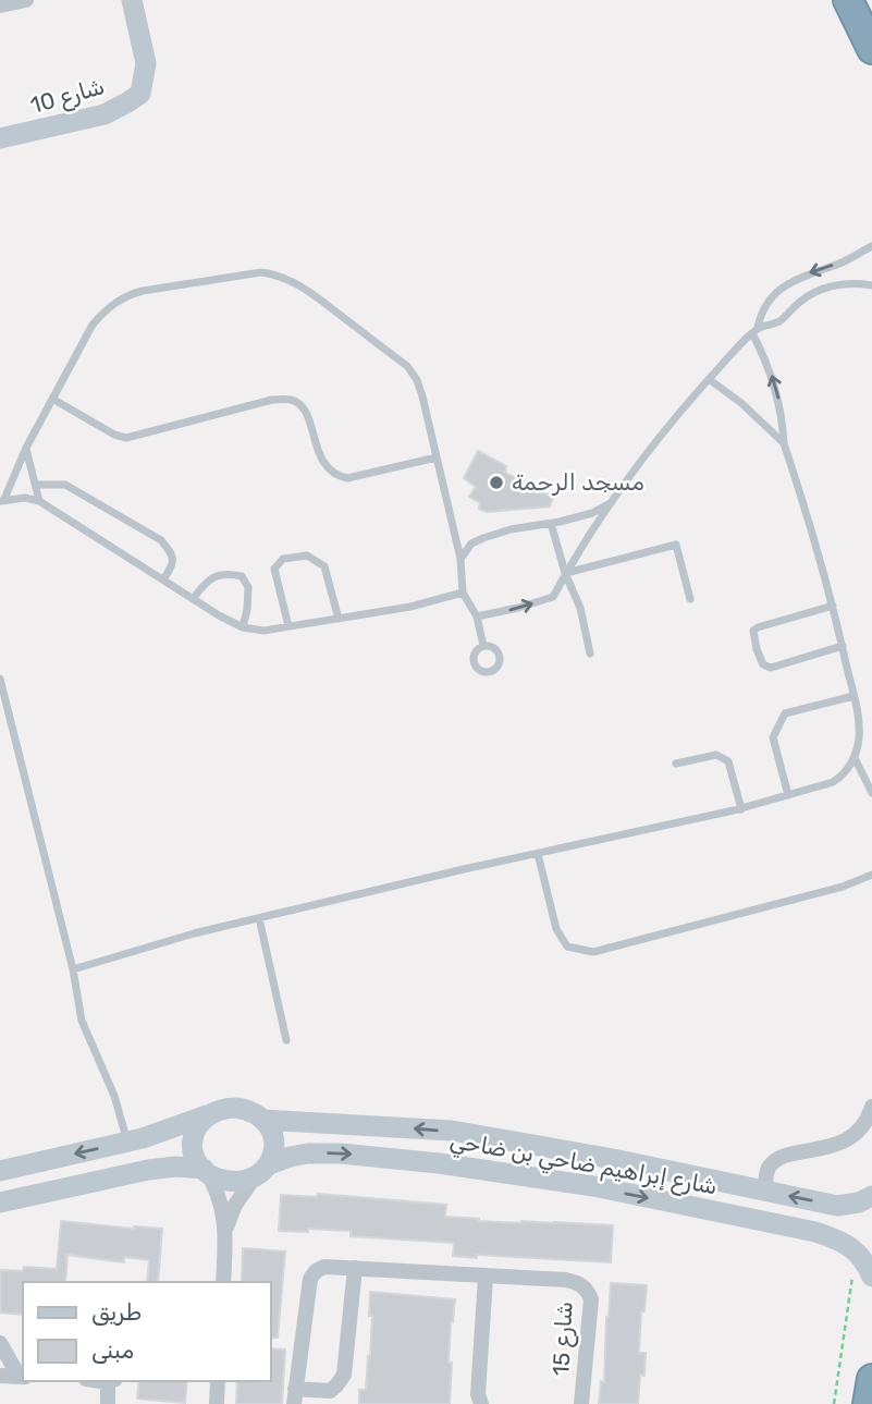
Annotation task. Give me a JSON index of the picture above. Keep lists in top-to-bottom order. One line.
{"streets":{"street":["شارع 10","شارع إبراهيم ضاحي بن ضاحي","شارع 15"]},"places":["مسجد الرحمة"],"legend":["طريق","مبنى"]}
